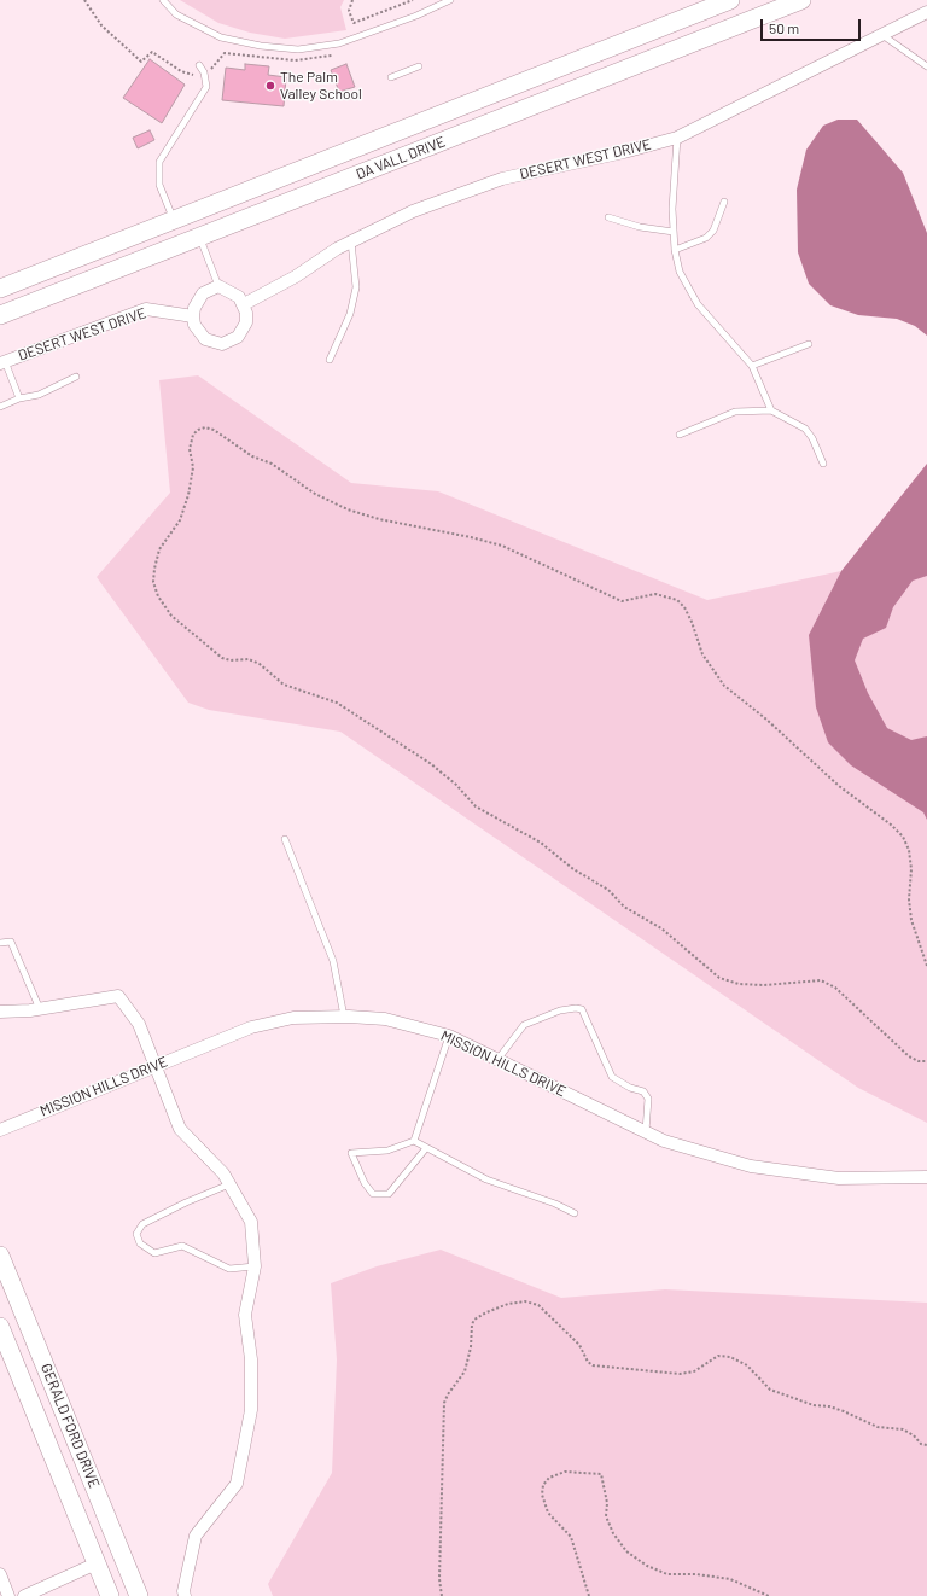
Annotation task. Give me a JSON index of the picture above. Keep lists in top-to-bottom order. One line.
{"streets":{"main road":["DA VALL DRIVE","GERALD FORD DRIVE"],"street":["DESERT WEST DRIVE","MISSION HILLS DRIVE"]},"places":["The Palm Valley School"],"scale_bar":"50 m"}
